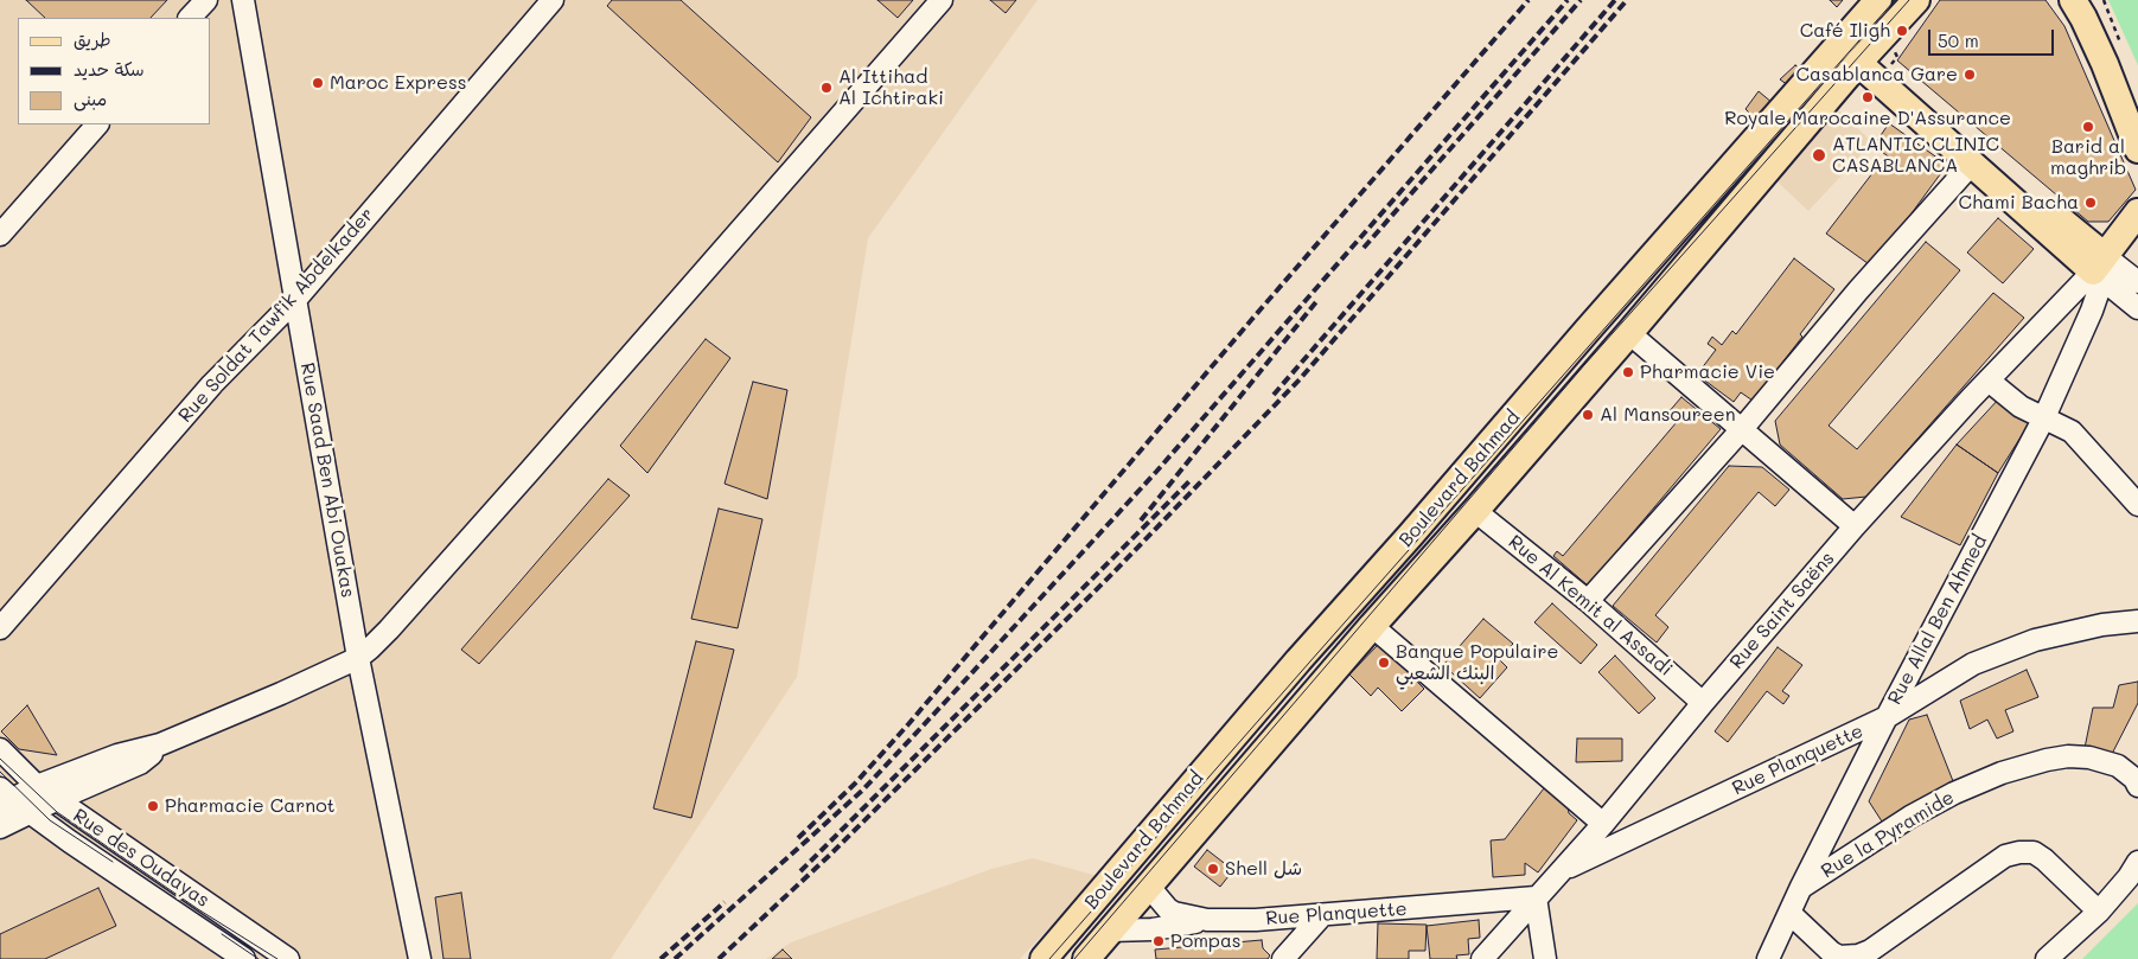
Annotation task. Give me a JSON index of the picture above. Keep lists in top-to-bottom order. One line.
{"streets":{"main road":["Boulevard Bahmad"],"street":["Rue Soldat Tawfik Abdelkader","Rue Saad Ben Abi Ouakas","Rue Al Kemit al Assadi","Rue Saint Saëns","Rue Allal Ben Ahmed","Rue Planquette","Rue la Pyramide","Rue des Oudayas"]},"crossings":[["Rue Soldat Tawfik Abdelkader","Rue Saad Ben Abi Ouakas"],["Boulevard Bahmad","Rue Al Kemit al Assadi"],["Boulevard Bahmad","Rue Planquette"],["Rue Al Kemit al Assadi","Rue Saint Saëns"],["Rue Saint Saëns","Rue Allal Ben Ahmed"],["Rue Saint Saëns","Rue Planquette"],["Rue Allal Ben Ahmed","Rue Planquette"],["Rue Allal Ben Ahmed","Rue la Pyramide"]],"places":["Café Iligh","Casablanca Gare","Maroc Express","Al Ittihad Al Ichtiraki","Royale Marocaine D'Assurance","Barid al maghrib","ATLANTIC CLINIC CASABLANCA","Chami Bacha","Pharmacie Vie","Al Mansoureen","Banque Populaire البنك الشعبي","Pharmacie Carnot","Shell شل","Pompas"],"legend":["طريق","سكة حديد","مبنى"],"scale_bar":"50 m"}
